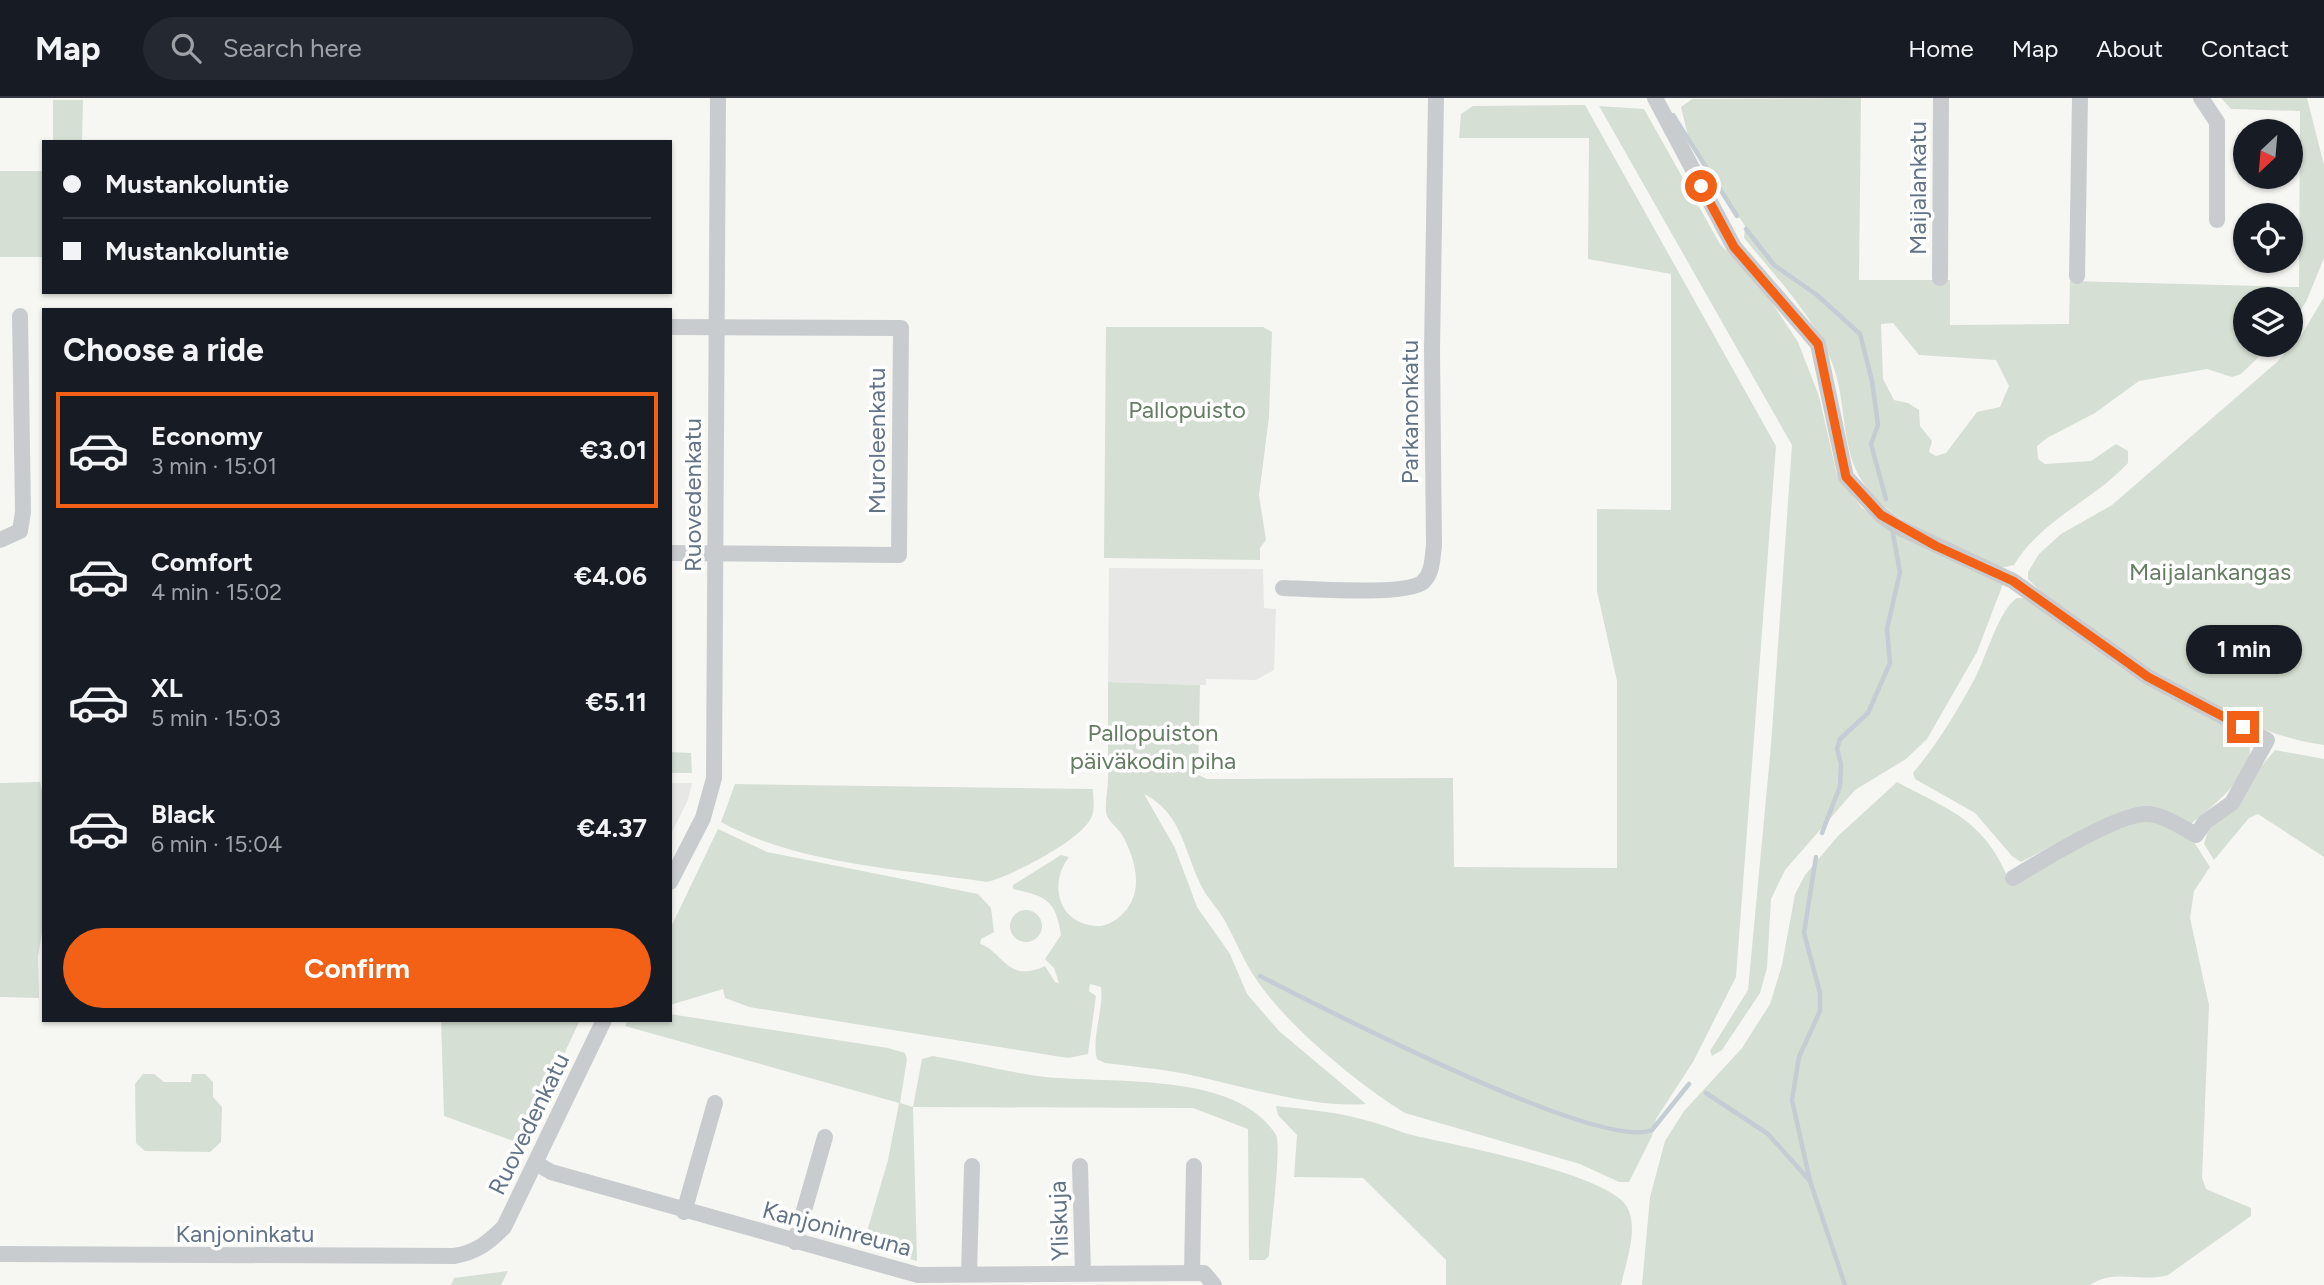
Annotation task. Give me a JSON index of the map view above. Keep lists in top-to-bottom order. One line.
{"streets":{"street":["Maijalankatu","Parkanonkatu","Muroleenkatu","Ruovedenkatu","Yliskuja","Kanjoninreuna","Kanjoninkatu"]},"crossings":[["Muroleenkatu","Ruovedenkatu"],["Ruovedenkatu","Kanjoninreuna"],["Ruovedenkatu","Kanjoninkatu"],["Yliskuja","Kanjoninreuna"]],"parks":["Pallopuisto","Maijalankangas","Pallopuiston päiväkodin piha"],"north":"bottom left","page":{"header":"Map","search":"Search here","nav":["Home","Map","About","Contact"],"banner":["Mustankoluntie","Mustankoluntie"],"heading":"Choose a ride","list":[{"name":"Economy","note":"3 min · 15:01","value":"€3.01"},{"name":"Comfort","note":"4 min · 15:02","value":"€4.06"},{"name":"XL","note":"5 min · 15:03","value":"€5.11"},{"name":"Black","note":"6 min · 15:04","value":"€4.37"}],"bubble":"1 min","buttons":"Confirm"}}
